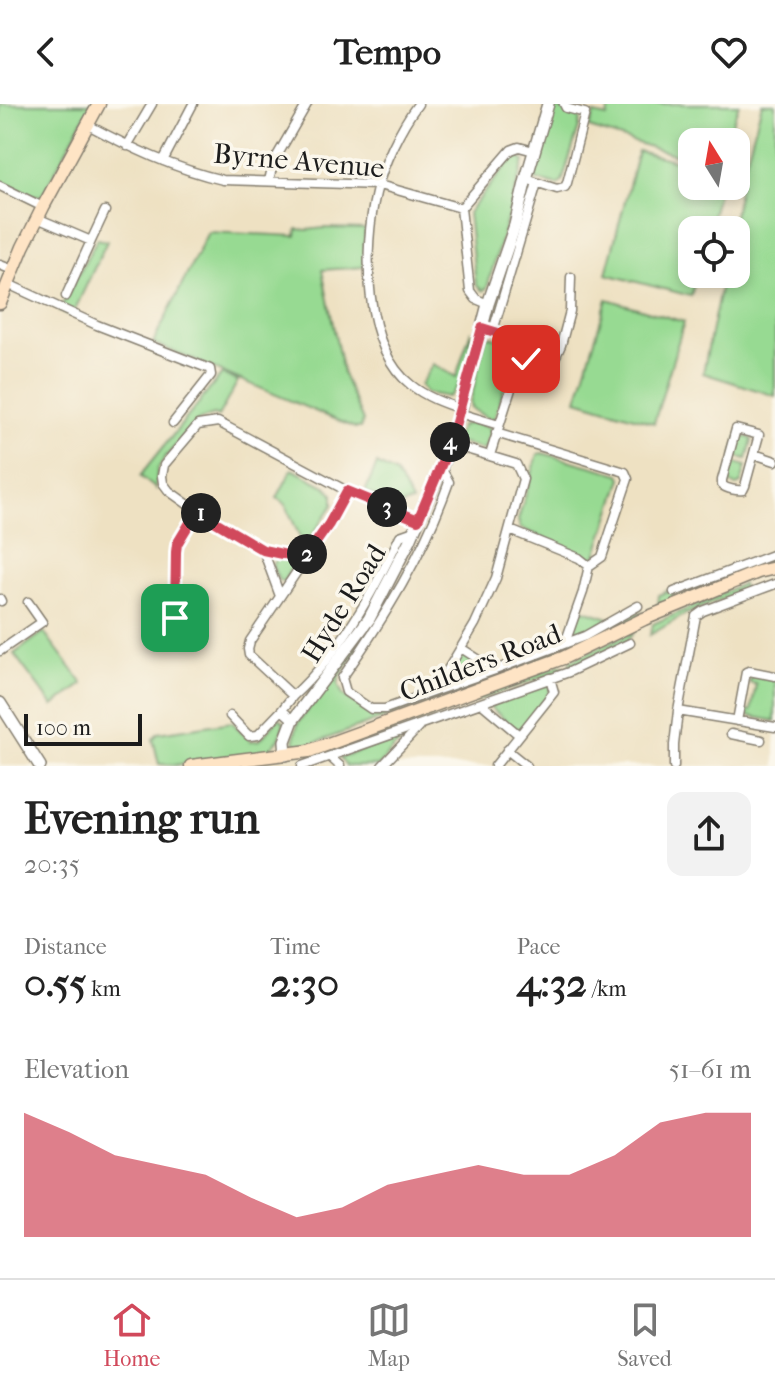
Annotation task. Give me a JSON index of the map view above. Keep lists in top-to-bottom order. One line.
{"streets":{"main road":["Childers Road"],"street":["Byrne Avenue","Hyde Road"]},"crossings":[["Hyde Road","Childers Road"]],"scale_bar":"100 m","north":"top","page":{"header":"Tempo","pins":["4","3","1","2"],"scale":"100 m","heading":["Evening run","20:35"],"stats":[["Distance","0.55 km"],["Time","2:30"],["Pace","4:32 /km"]],"chart":["Elevation","51–61 m"],"tabs":["Home","Map","Saved"]}}
